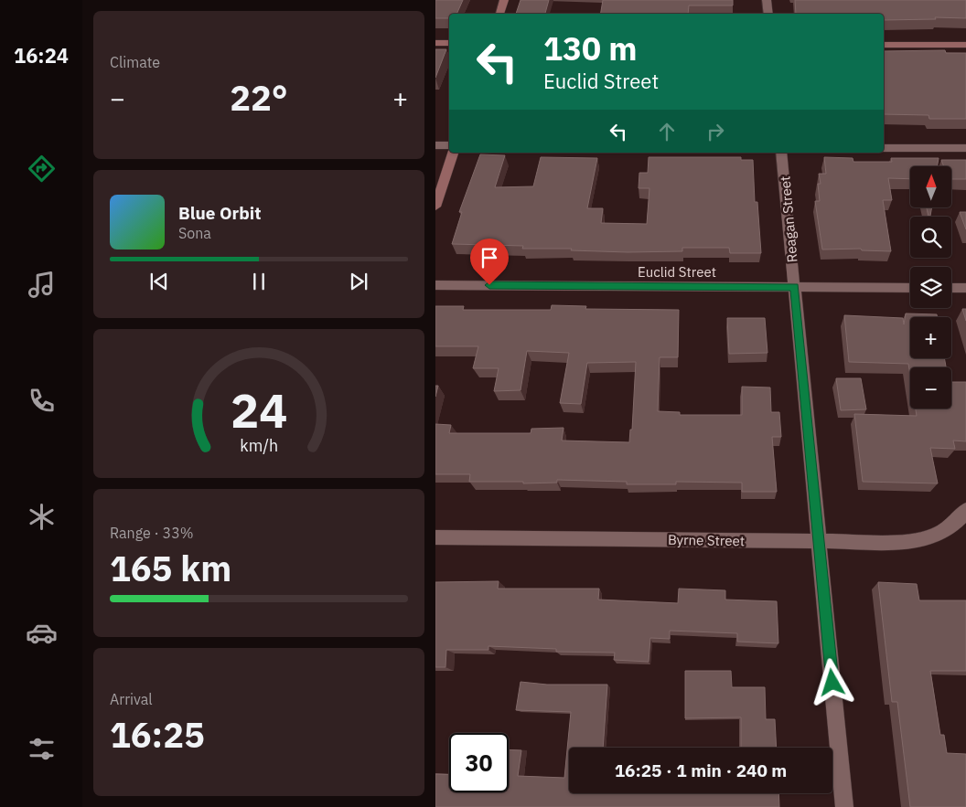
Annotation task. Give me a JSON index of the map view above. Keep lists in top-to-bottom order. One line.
{"streets":{"street":["Reagan Street","Euclid Street","Byrne Street"]},"crossings":[["Reagan Street","Euclid Street"],["Reagan Street","Byrne Street"]],"north":"top","page":{"tabs":"16:24","tile":["Climate",["Range · 33%","165 km"],["Arrival","16:25"]],"turn":["130 m","Euclid Street"],"heat":["−","22°","+"],"map_buttons":["+","−"],"song":["Blue Orbit","Sona"],"limit":"30","trip":"16:25 · 1 min · 240 m","gauge":["24","km/h"]}}
